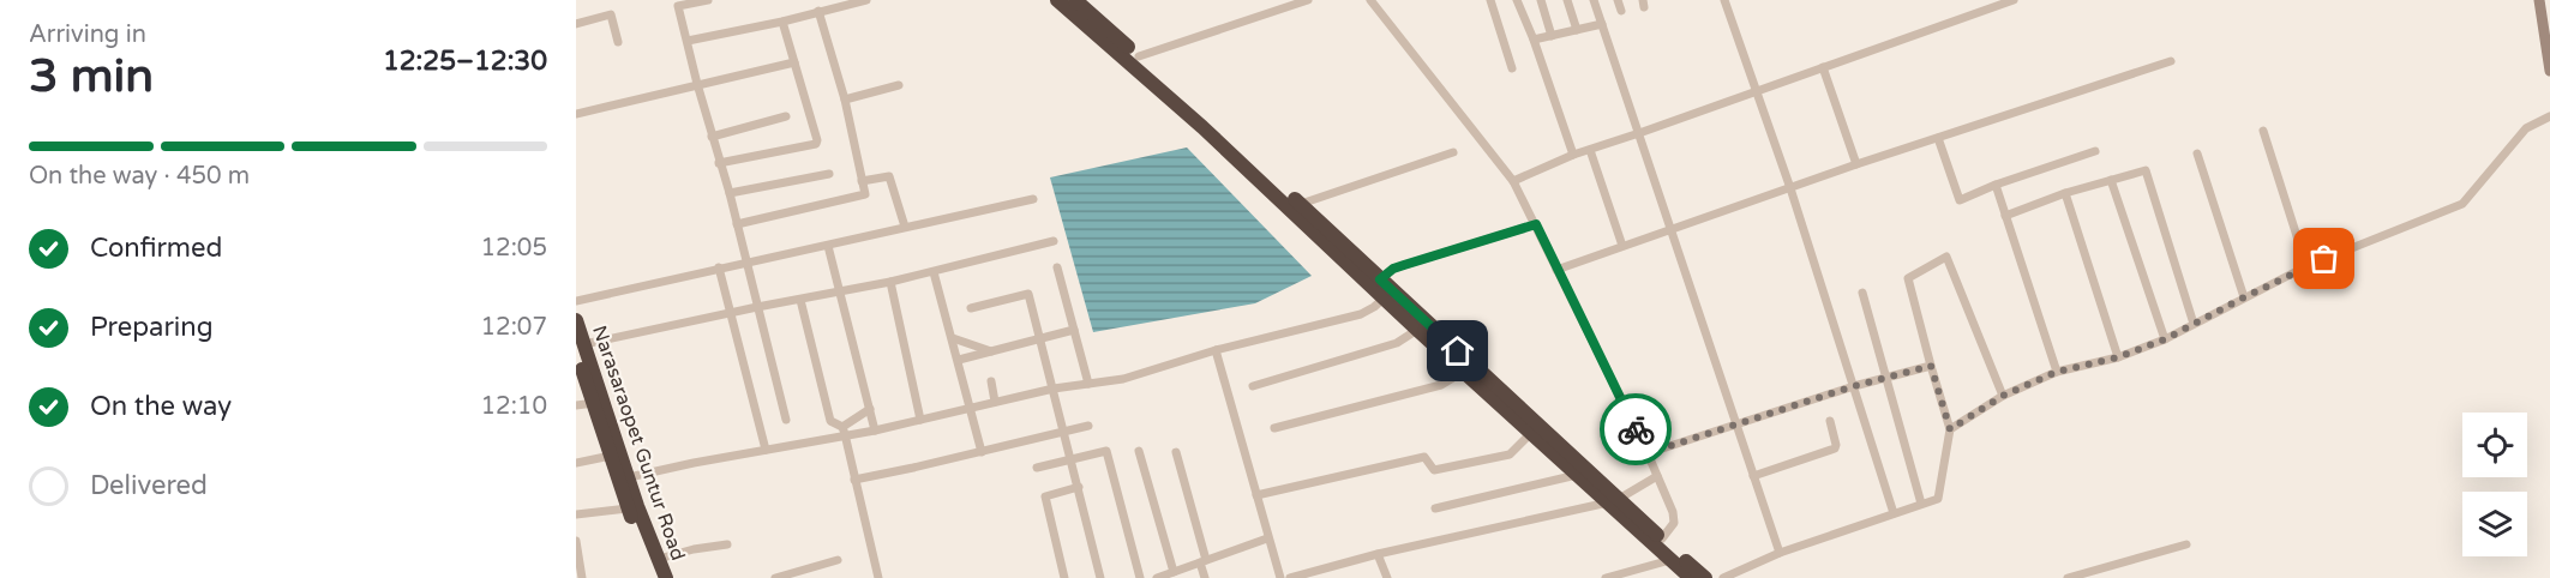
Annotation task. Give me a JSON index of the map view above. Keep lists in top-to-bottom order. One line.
{"streets":{"highway":["Narasaraopet Guntur Road"]},"page":{"heading":["3 min","Arriving in","12:25–12:30"],"bar":"On the way · 450 m","list":[["Confirmed","12:05"],["Preparing","12:07"],["On the way","12:10"],"Delivered"]}}
